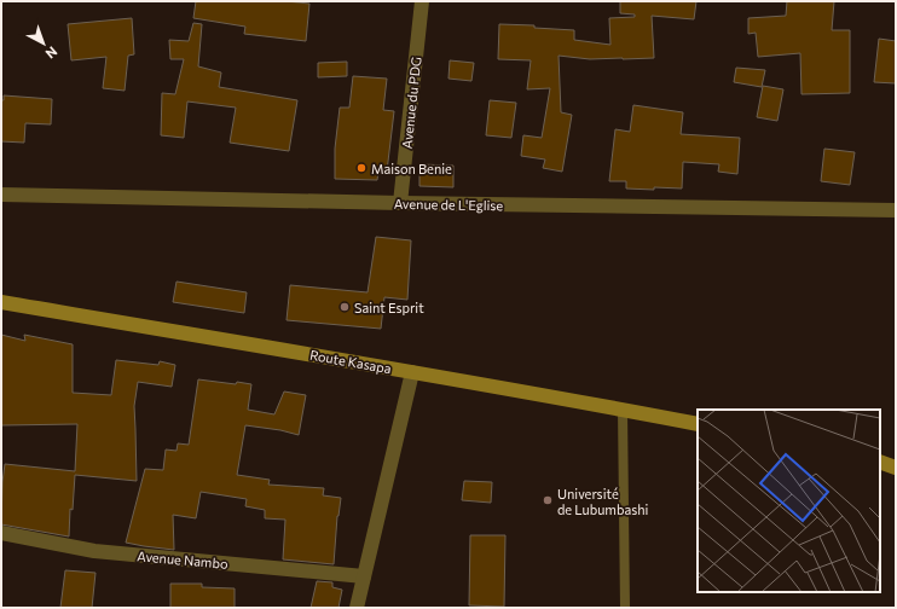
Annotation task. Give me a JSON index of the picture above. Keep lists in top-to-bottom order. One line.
{"streets":{"main road":["Route Kasapa"],"street":["Avenue du PDG","Avenue de L'Eglise","Avenue Nambo"]},"crossings":[["Avenue du PDG","Avenue de L'Eglise"]],"places":["Maison Benie","Saint Esprit","Université de Lubumbashi"],"north":"bottom right"}
